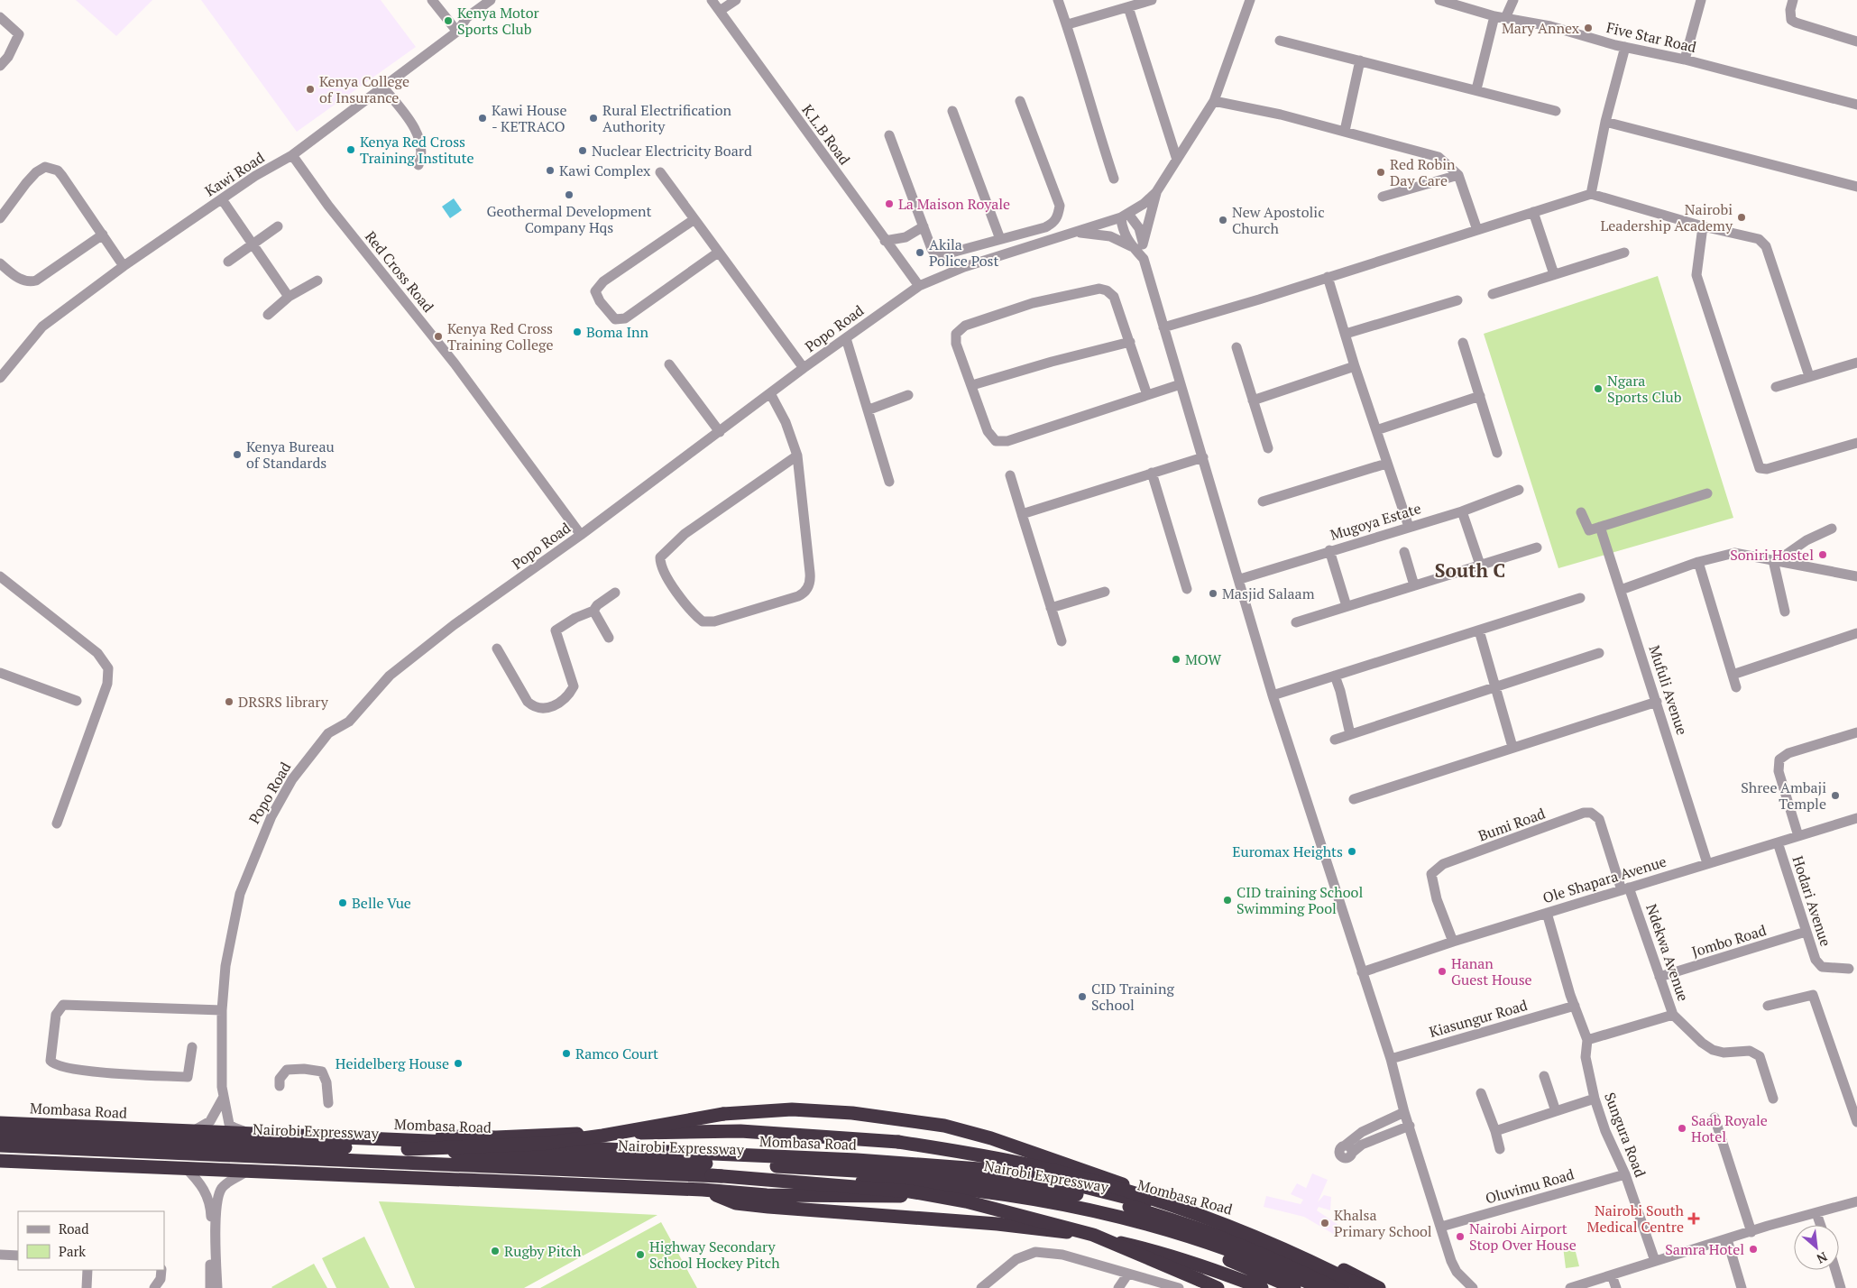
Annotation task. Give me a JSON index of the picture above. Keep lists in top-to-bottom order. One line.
{"streets":{"highway":["Mombasa Road","Nairobi Expressway"],"street":["Five Star Road","K.L.B Road","Kawi Road","Red Cross Road","Popo Road","Mugoya Estate","Mufuli Avenue","Bumi Road","Ole Shapara Avenue","Hodari Avenue","Jombo Road","Ndekwa Avenue","Kiasungur Road","Sungura Road","Oluvimu Road"]},"crossings":[["K.L.B Road","Popo Road"],["Kawi Road","Red Cross Road"],["Red Cross Road","Popo Road"],["Popo Road","Mombasa Road"],["Mufuli Avenue","Ole Shapara Avenue"],["Bumi Road","Ole Shapara Avenue"],["Bumi Road","Ndekwa Avenue"],["Ole Shapara Avenue","Hodari Avenue"],["Ole Shapara Avenue","Ndekwa Avenue"],["Ole Shapara Avenue","Sungura Road"],["Hodari Avenue","Jombo Road"],["Jombo Road","Ndekwa Avenue"],["Kiasungur Road","Sungura Road"],["Sungura Road","Oluvimu Road"]],"districts":["South C"],"places":{"other":["Kenya Motor Sports Club","Mary Annex","Kenya College of Insurance","Kawi House - KETRACO","Rural Electrification Authority","Kenya Red Cross Training Institute","Nuclear Electricity Board","Kawi Complex","Red Robin Day Care","Geothermal Development Company Hqs","La Maison Royale","Nairobi Leadership Academy","New Apostolic Church","Akila Police Post","Boma Inn","Kenya Red Cross Training College","Ngara Sports Club","Kenya Bureau of Standards","Soniri Hostel","Masjid Salaam","MOW","DRSRS library","Shree Ambaji Temple","Euromax Heights","CID training School Swimming Pool","Belle Vue","Hanan Guest House","CID Training School","Ramco Court","Heidelberg House","Saab Royale Hotel","Khalsa Primary School","Nairobi Airport Stop Over House","Samra Hotel","Rugby Pitch","Highway Secondary School Hockey Pitch"],"health":["Nairobi South Medical Centre"]},"legend":["Road","Park"],"north":"bottom right"}
